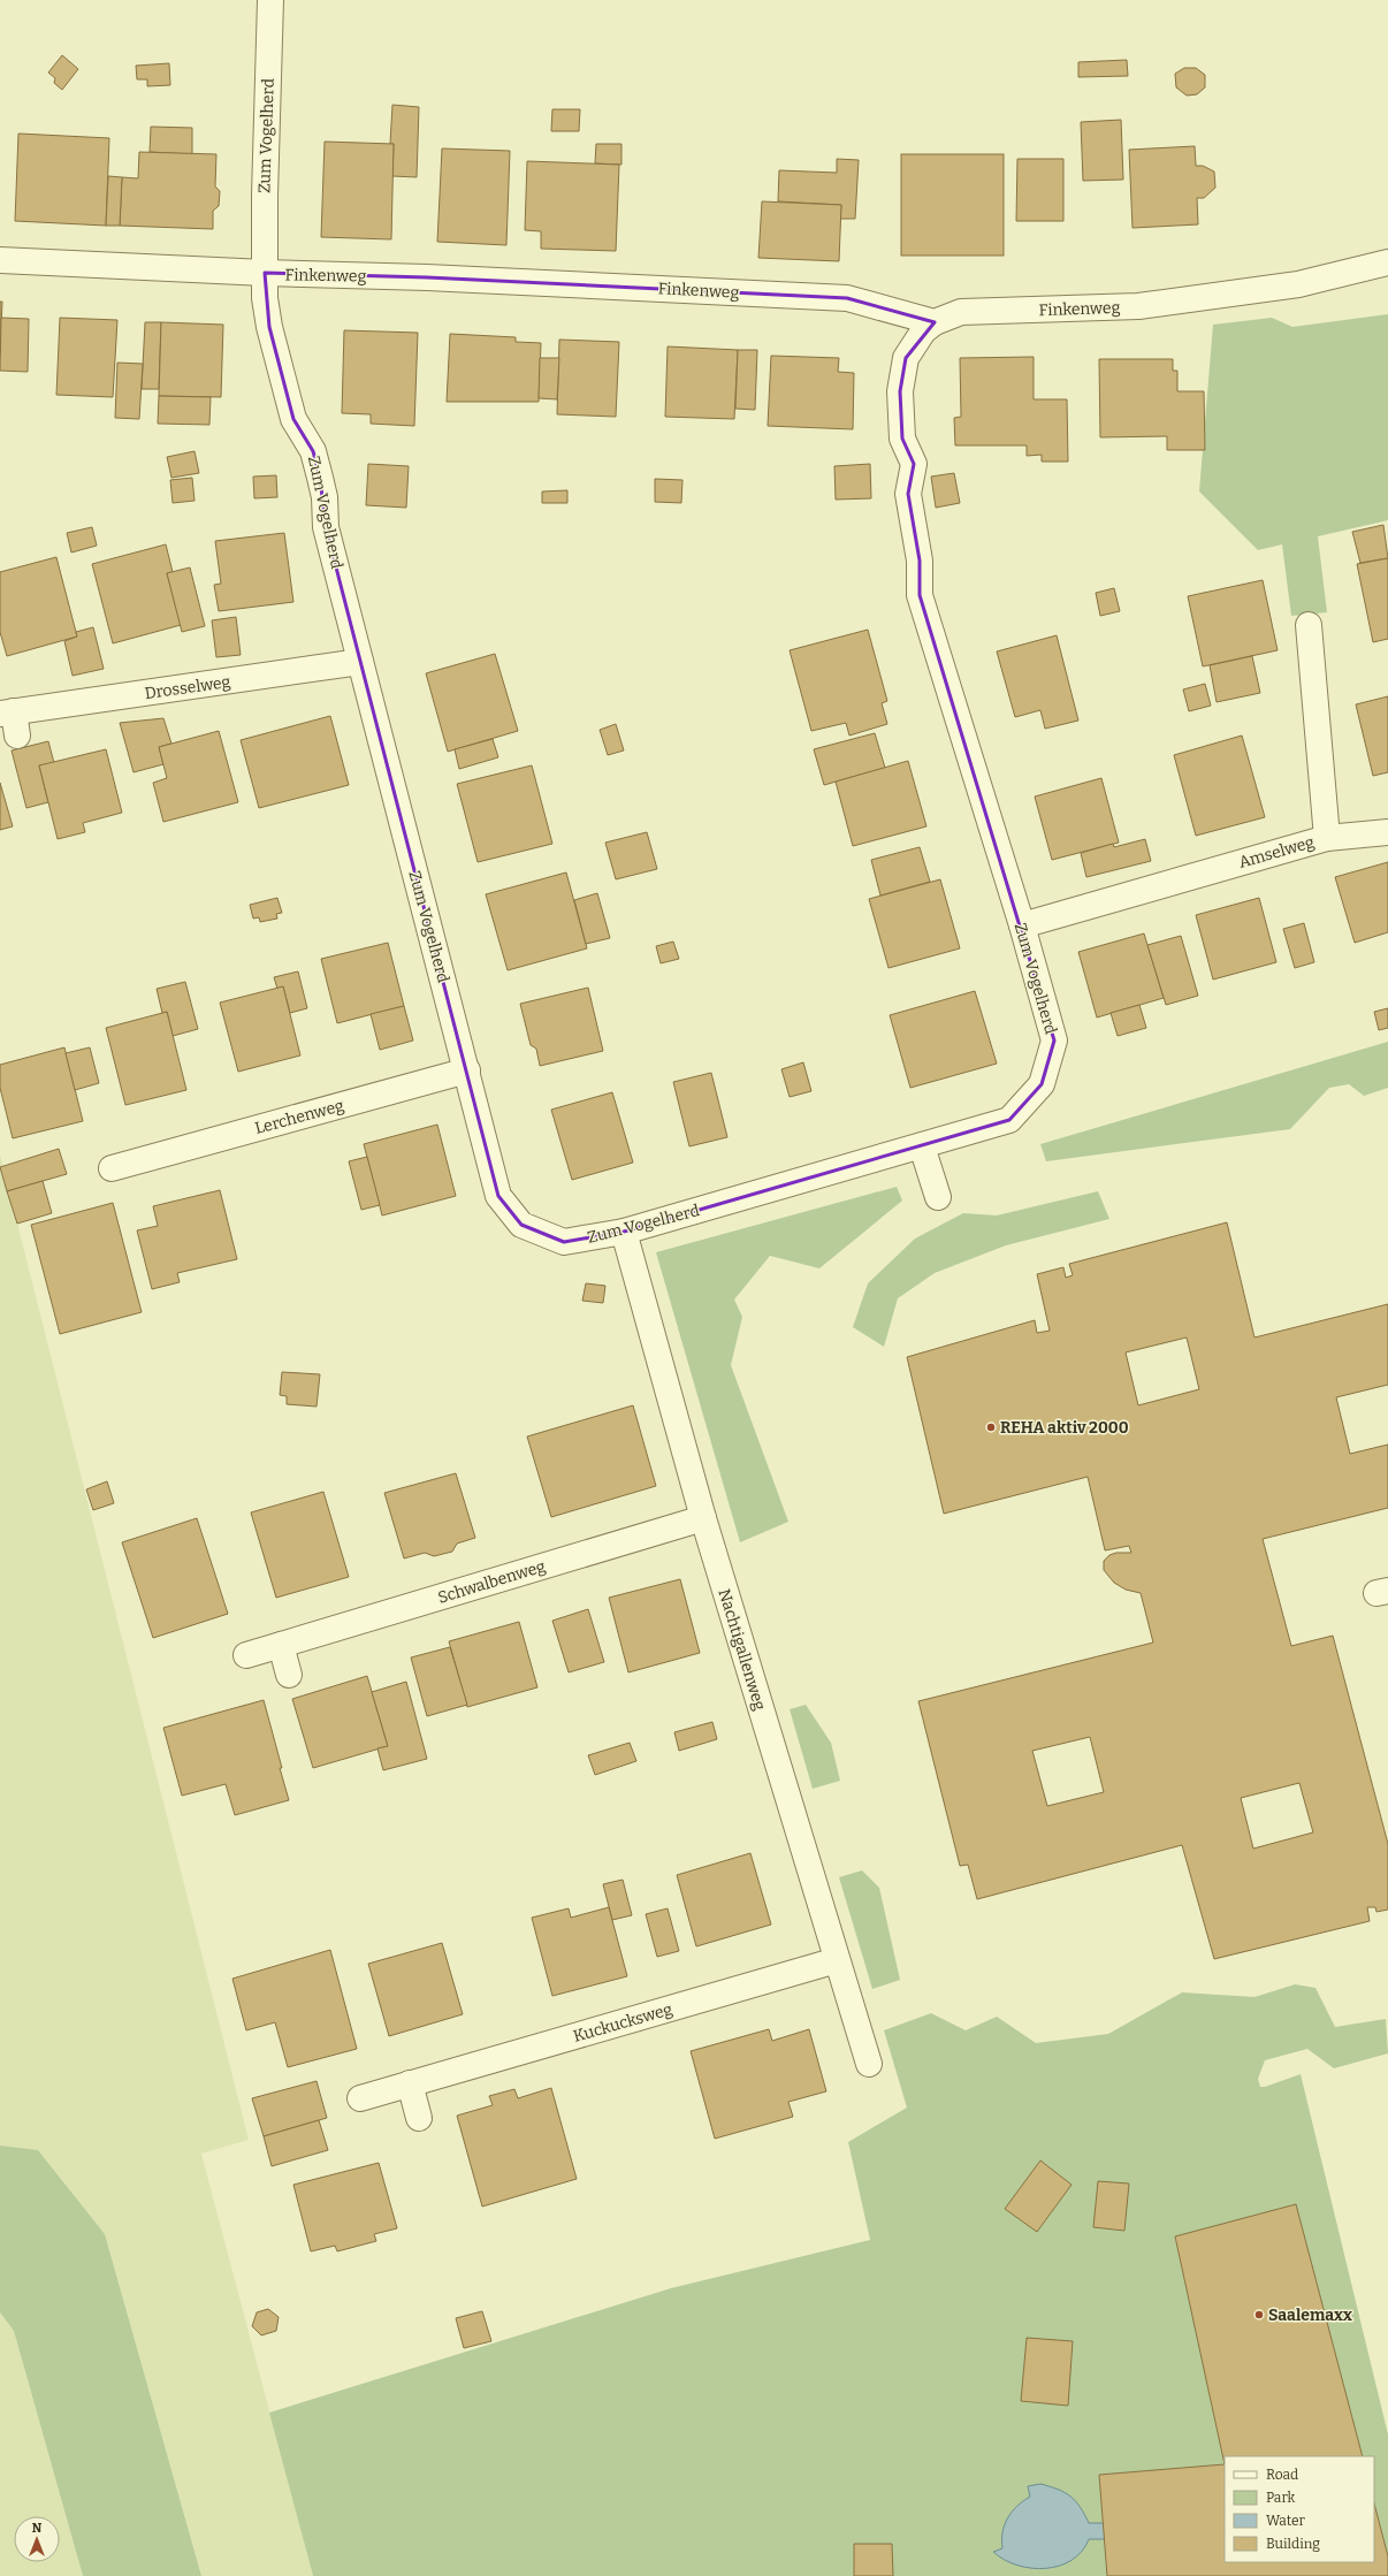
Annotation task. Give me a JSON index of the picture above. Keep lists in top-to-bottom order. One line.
{"streets":{"street":["Zum Vogelherd","Finkenweg","Drosselweg","Amselweg","Lerchenweg","Schwalbenweg","Nachtigallenweg","Kuckucksweg"]},"crossings":[["Zum Vogelherd","Finkenweg"],["Zum Vogelherd","Drosselweg"],["Zum Vogelherd","Amselweg"],["Zum Vogelherd","Lerchenweg"],["Zum Vogelherd","Nachtigallenweg"],["Schwalbenweg","Nachtigallenweg"],["Nachtigallenweg","Kuckucksweg"]],"places":["REHA aktiv 2000","Saalemaxx"],"legend":["Road","Park","Water","Building"],"north":"top"}
